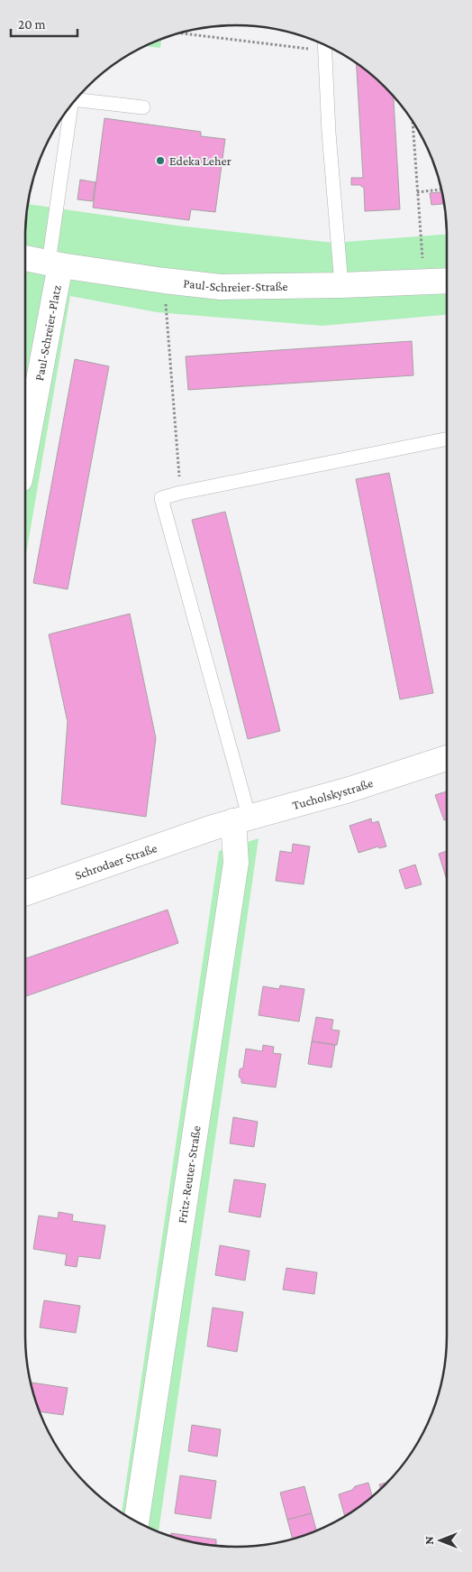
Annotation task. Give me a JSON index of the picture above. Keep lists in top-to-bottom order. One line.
{"streets":{"street":["Paul-Schreier-Straße","Paul-Schreier-Platz","Tucholskystraße","Schrodaer Straße","Fritz-Reuter-Straße"]},"crossings":[["Paul-Schreier-Straße","Paul-Schreier-Platz"],["Tucholskystraße","Schrodaer Straße"],["Tucholskystraße","Fritz-Reuter-Straße"],["Schrodaer Straße","Fritz-Reuter-Straße"]],"places":["Edeka Leher"],"scale_bar":"20 m","north":"left"}
